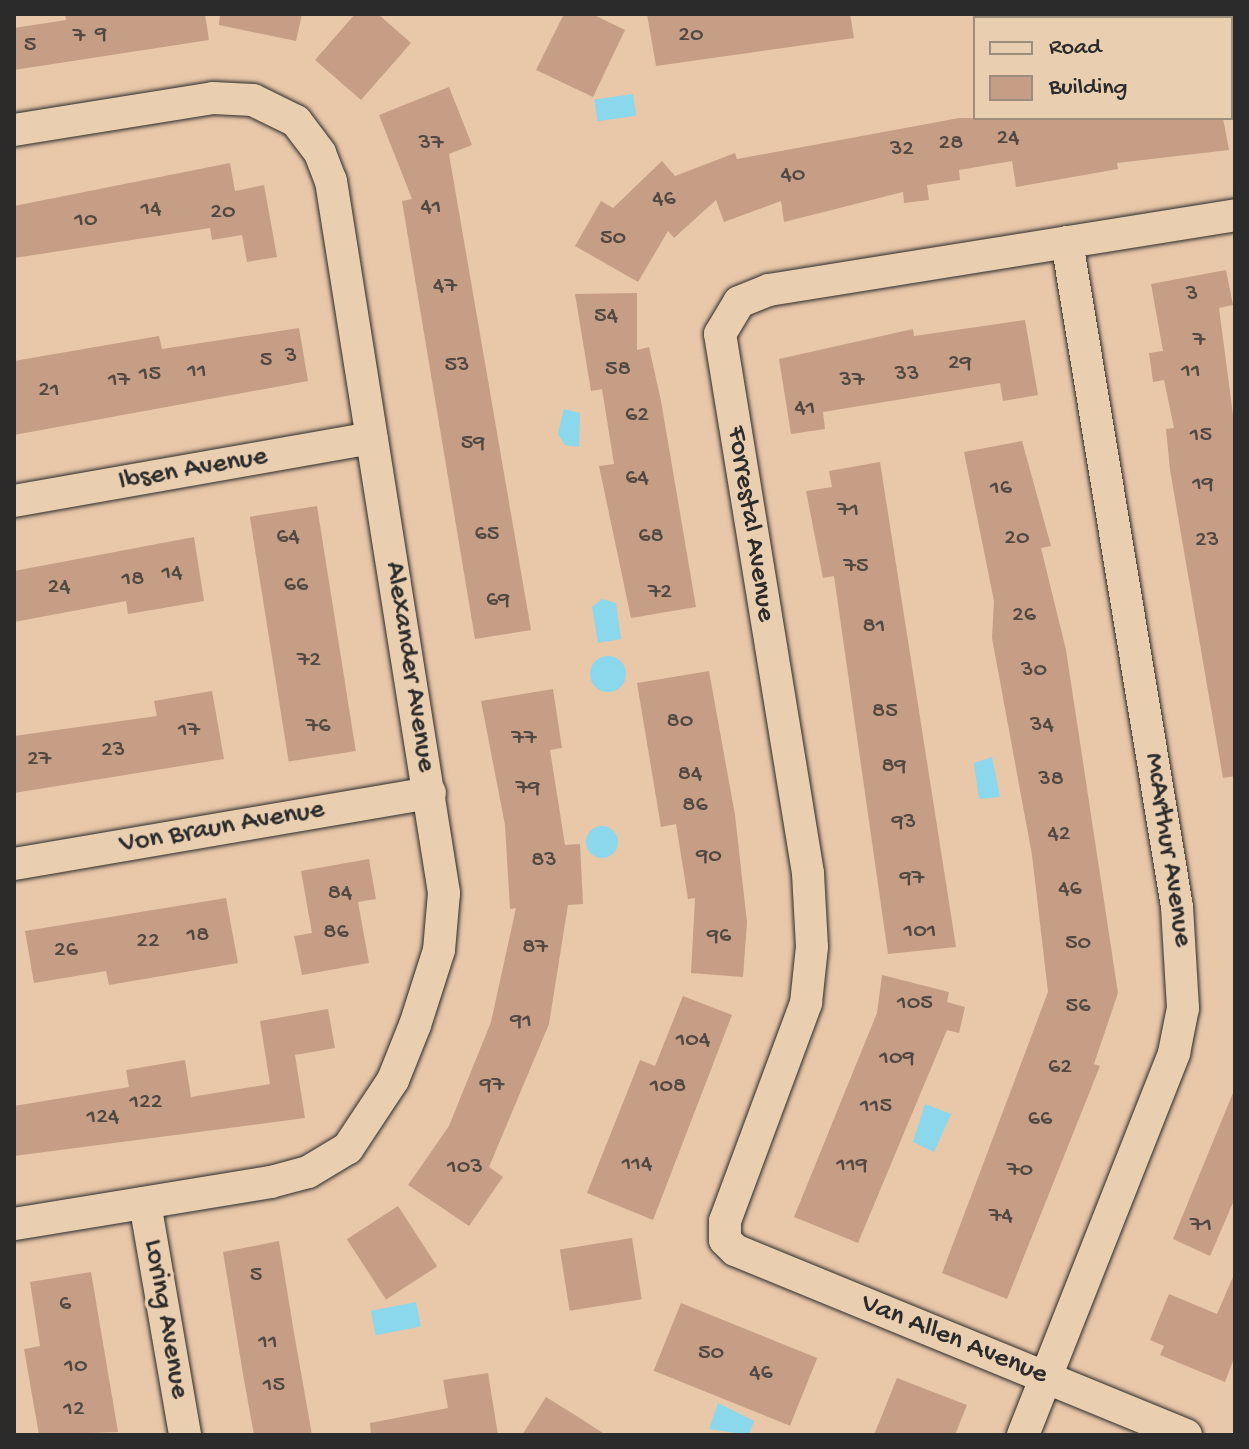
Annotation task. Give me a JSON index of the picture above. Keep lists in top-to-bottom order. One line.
{"streets":{"street":["Ibsen Avenue","Forrestal Avenue","Alexander Avenue","Von Braun Avenue","McArthur Avenue","Loring Avenue","Van Allen Avenue"]},"crossings":[["Ibsen Avenue","Alexander Avenue"],["Forrestal Avenue","McArthur Avenue"],["Forrestal Avenue","Van Allen Avenue"],["Alexander Avenue","Von Braun Avenue"],["Alexander Avenue","Loring Avenue"],["McArthur Avenue","Van Allen Avenue"]],"house_numbers":["9","20","7","5","24","37","28","32","40","46","41","14","20","10","50","47","3","54","7","3","5","29","53","58","11","11","15","33","17","37","21","41","62","15","59","64","19","16","71","65","68","64","20","23","75","14","18","66","24","72","69","26","81","72","30","85","80","34","76","17","77","23","27","89","84","38","79","86","93","42","90","83","97","46","84","101","86","18","96","22","50","87","26","105","56","91","104","109","62","97","108","122","115","124","66","114","119","103","70","74","71","5","6","11","50","10","46","15","12"],"legend":["Road","Building"]}
